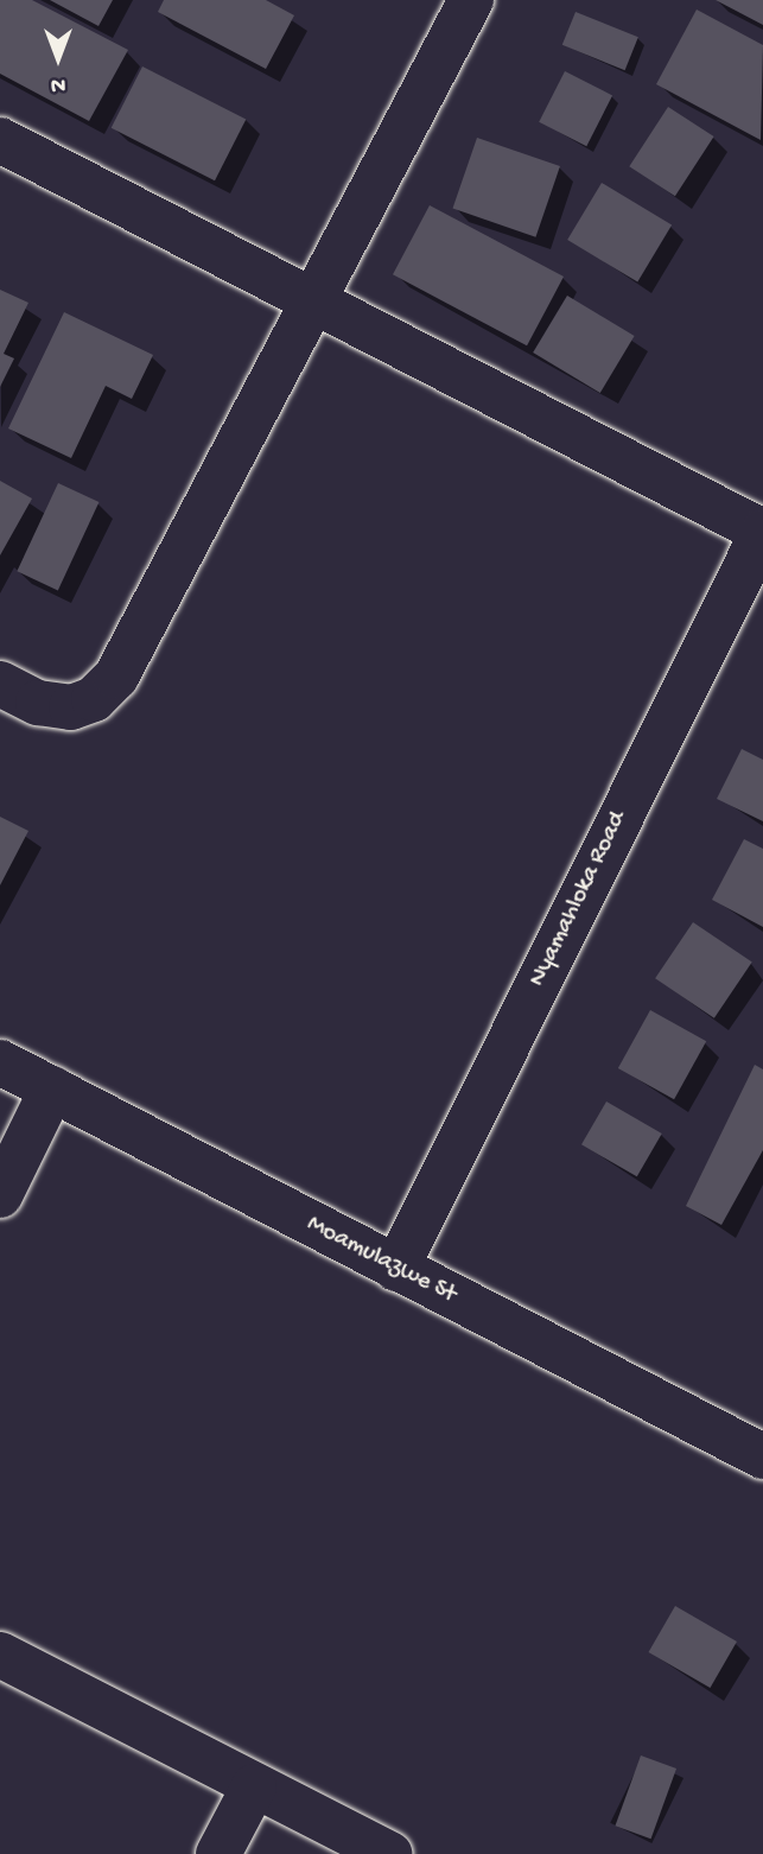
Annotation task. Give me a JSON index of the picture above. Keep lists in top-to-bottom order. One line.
{"streets":{"street":["Nyamahloka Road","Moamulazwe St"]},"crossings":[["Nyamahloka Road","Moamulazwe St"]],"north":"bottom"}
